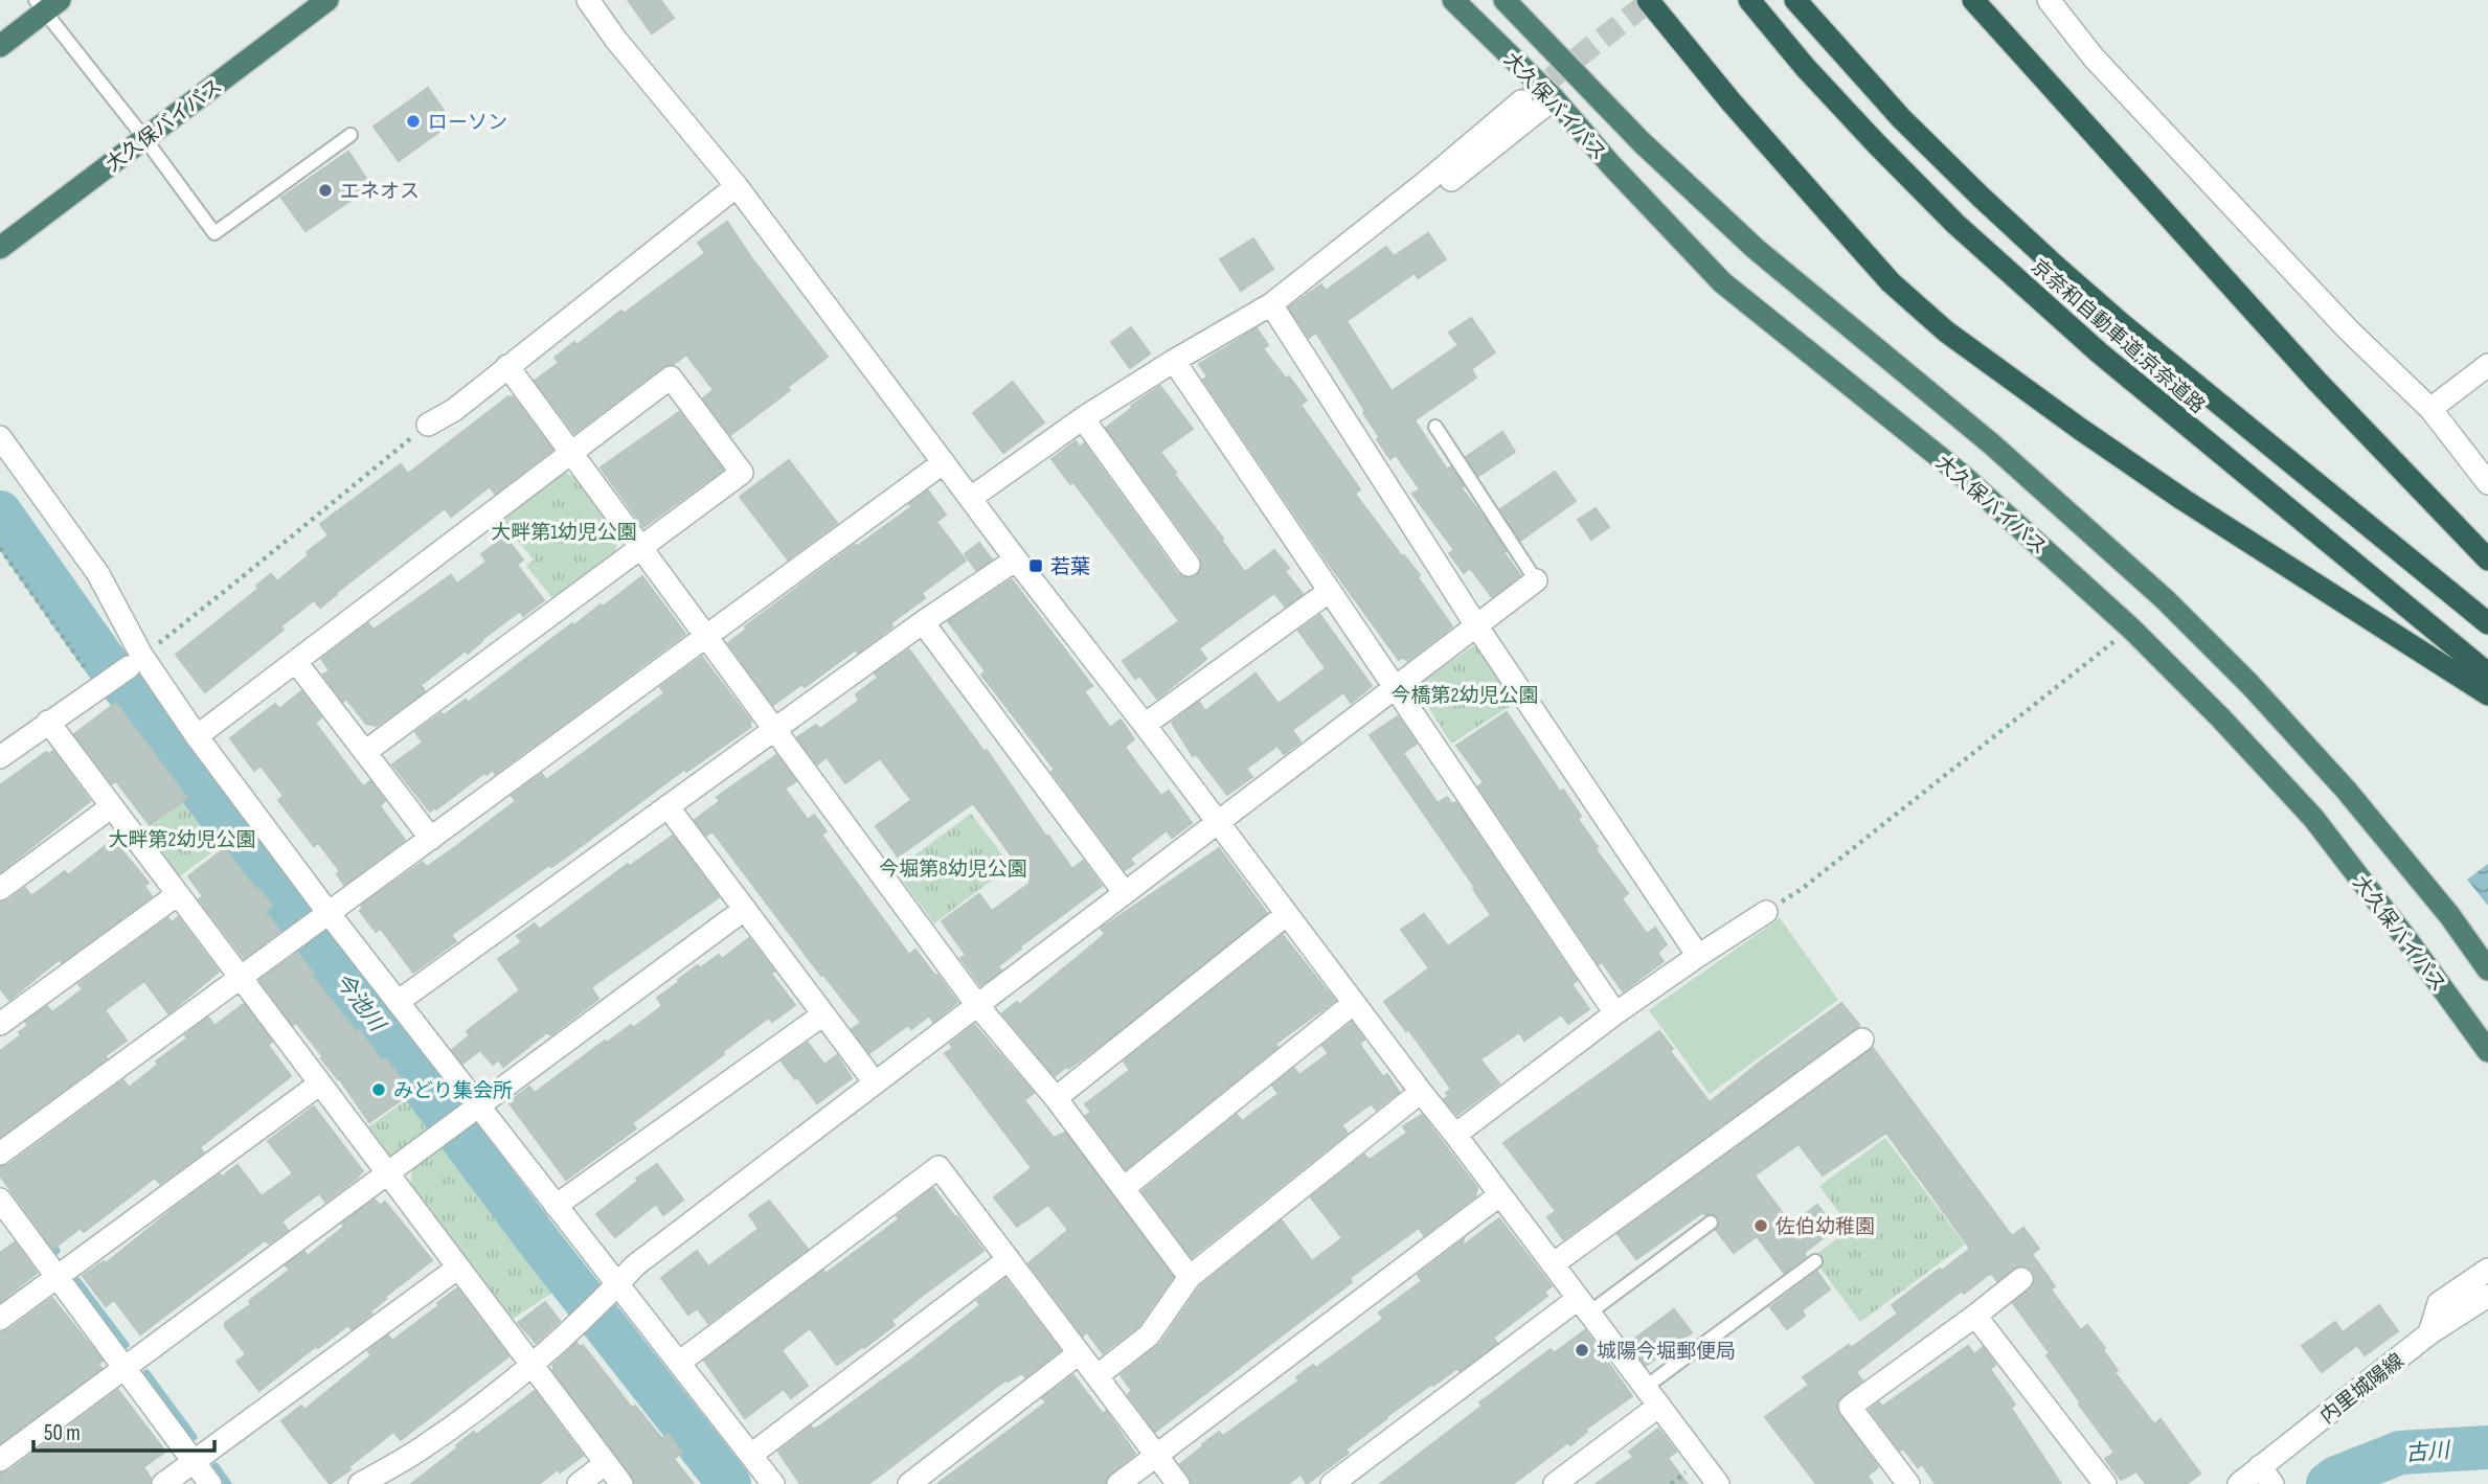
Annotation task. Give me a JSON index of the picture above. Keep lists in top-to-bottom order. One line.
{"streets":{"highway":["大久保バイパス","京奈和自動車道;京奈道路"],"street":["内里城陽線"]},"water":["今池川","古川"],"parks":["大畔第1幼児公園","今橋第2幼児公園","大畔第2幼児公園","今堀第8幼児公園"],"places":{"other":["ローソン","エネオス","みどり集会所","佐伯幼稚園","城陽今堀郵便局"],"transit":["若葉"]},"scale_bar":"50 m"}
